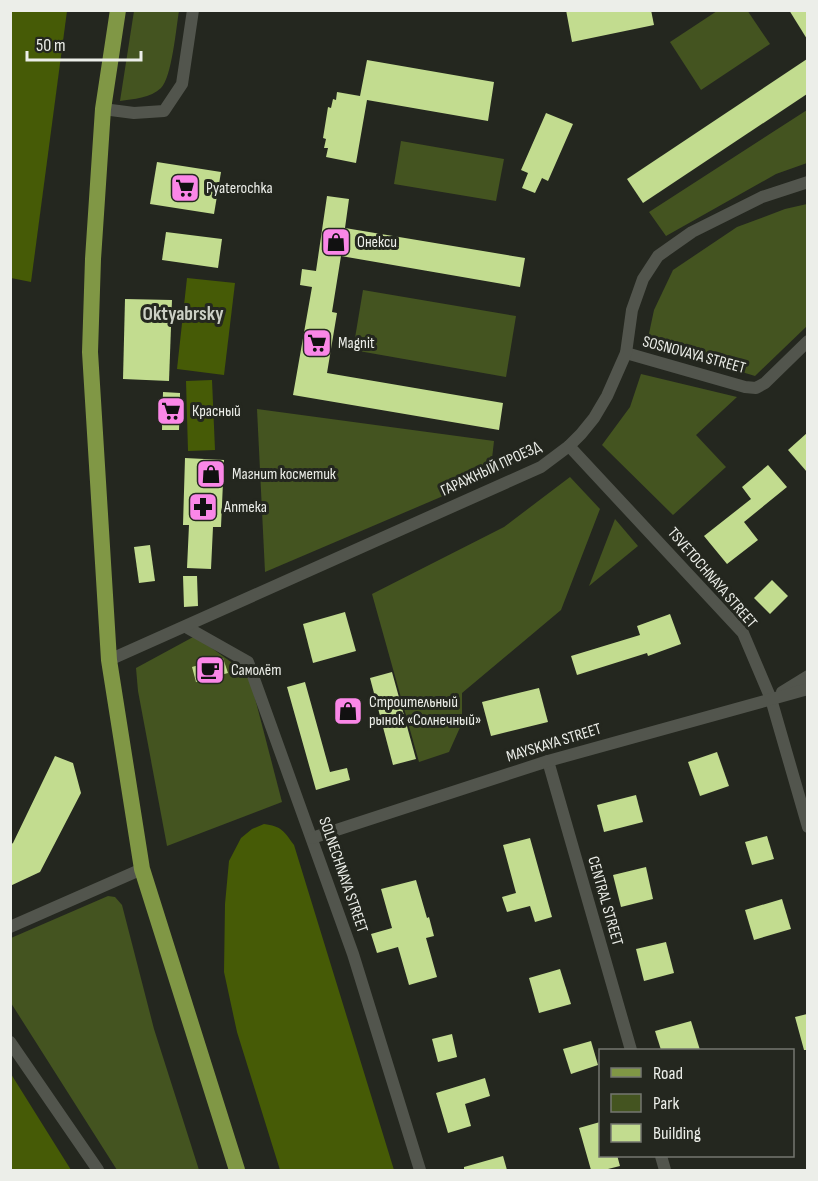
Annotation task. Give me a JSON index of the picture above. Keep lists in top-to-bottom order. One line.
{"streets":{"street":["SOSNOVAYA STREET","ГАРАЖНЫЙ ПРОЕЗД","TSVETOCHNAYA STREET","MAYSKAYA STREET","SOLNECHNAYA STREET","CENTRAL STREET"]},"crossings":[["SOSNOVAYA STREET","ГАРАЖНЫЙ ПРОЕЗД"],["ГАРАЖНЫЙ ПРОЕЗД","TSVETOCHNAYA STREET"],["ГАРАЖНЫЙ ПРОЕЗД","SOLNECHNAYA STREET"],["TSVETOCHNAYA STREET","MAYSKAYA STREET"],["MAYSKAYA STREET","SOLNECHNAYA STREET"],["MAYSKAYA STREET","CENTRAL STREET"]],"districts":["Oktyabrsky"],"places":{"supermarket":["Pyaterochka","Magnit","Красный"],"shop":["Онекси","Магнит косметик","Строительный рынок «Солнечный»"],"pharmacy":["Аптека"],"cafe":["Самолёт"]},"legend":["Road","Park","Building"],"scale_bar":"50 m"}
